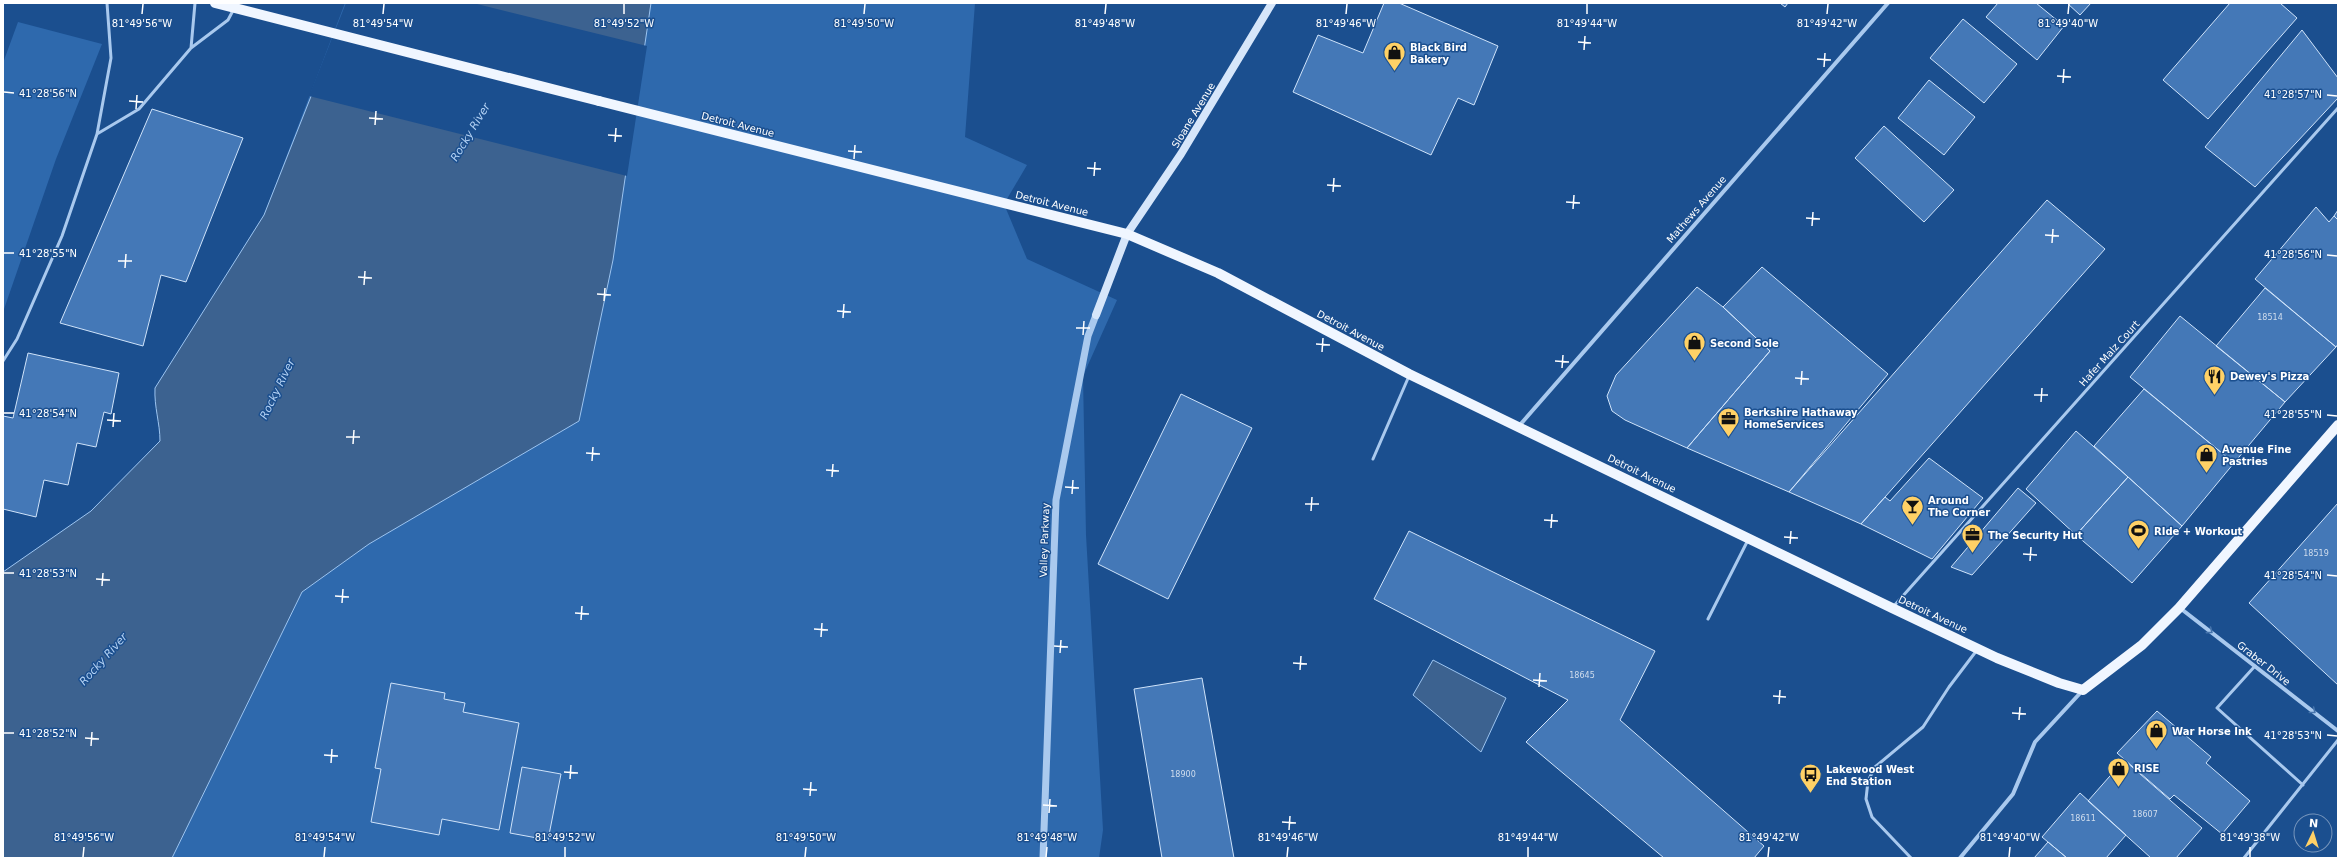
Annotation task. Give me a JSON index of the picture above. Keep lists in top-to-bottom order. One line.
{"streets":{"main road":["Sloane Avenue","Detroit Avenue","Valley Parkway"],"street":["Mathews Avenue","Graber Drive"],"lane":["Hafer Malz Court"]},"crossings":[["Sloane Avenue","Detroit Avenue"],["Sloane Avenue","Valley Parkway"],["Detroit Avenue","Mathews Avenue"],["Detroit Avenue","Hafer Malz Court"],["Detroit Avenue","Valley Parkway"]],"one_way":["Graber Drive"],"water":["Rocky River"],"places":{"shop":["Black Bird Bakery","Second Sole","Avenue Fine Pastries","War Horse Ink","RISE"],"restaurant":["Dewey's Pizza"],"office":["Berkshire Hathaway HomeServices","The Security Hut"],"bar":["Around The Corner"],"sports":["RIde + Workout"],"bus stop":["Lakewood West End Station"]},"house_numbers":["18514","18519","18645","18900","18607","18611"],"north":"top","coordinates":["81°49'56\"W","81°49'54\"W","81°49'52\"W","81°49'50\"W","81°49'48\"W","81°49'46\"W","81°49'44\"W","81°49'42\"W","81°49'40\"W","41°28'56\"N","41°28'57\"N","41°28'55\"N","41°28'54\"N","41°28'53\"N","41°28'52\"N","81°49'38\"W"]}
